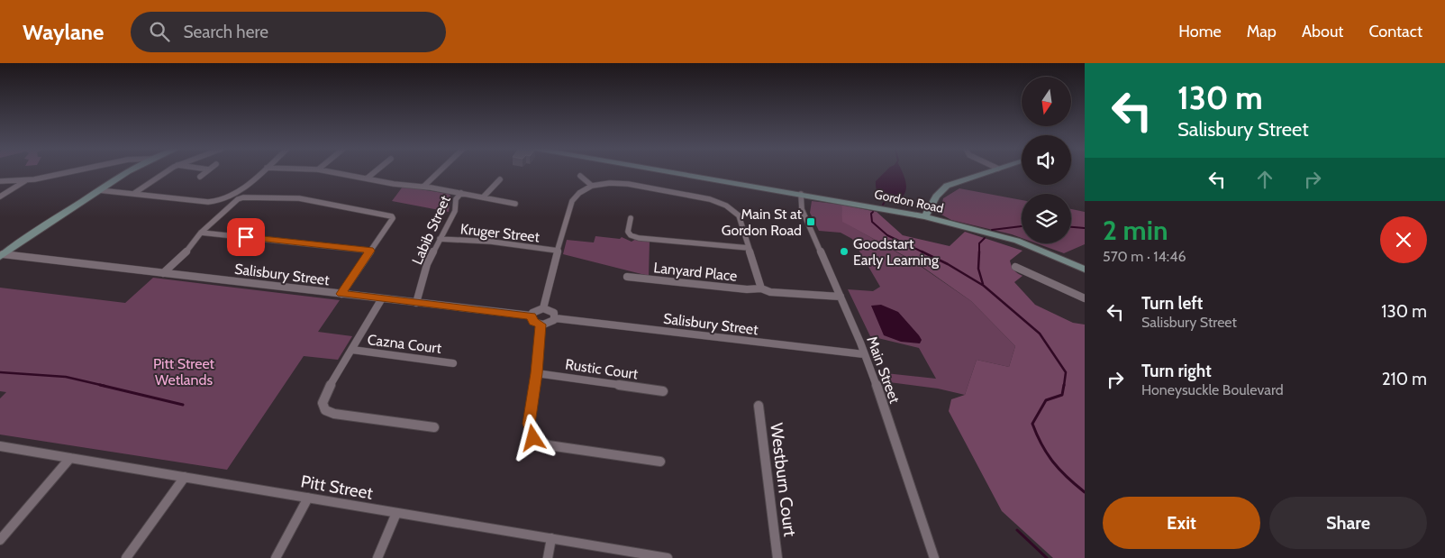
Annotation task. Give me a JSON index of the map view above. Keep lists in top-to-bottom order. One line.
{"streets":{"street":["Gordon Road","Labib Street","Kruger Street","Lanyard Place","Salisbury Street","Cazna Court","Rustic Court","Main Street","Westburn Court","Pitt Street"]},"crossings":[["Gordon Road","Main Street"],["Labib Street","Kruger Street"],["Labib Street","Salisbury Street"],["Lanyard Place","Main Street"],["Salisbury Street","Main Street"]],"parks":["Pitt Street Wetlands"],"places":{"transit":["Main St at Gordon Road"],"other":["Goodstart Early Learning"]},"north":"bottom","page":{"header":"Waylane","search":"Search here","nav":["Home","Map","About","Contact"],"turn":["130 m","Salisbury Street"],"heading":["2 min","570 m · 14:46"],"list":[{"name":"Turn left","note":"Salisbury Street","value":"130 m"},{"name":"Turn right","note":"Honeysuckle Boulevard","value":"210 m"}],"buttons":["Exit","Share"]}}
